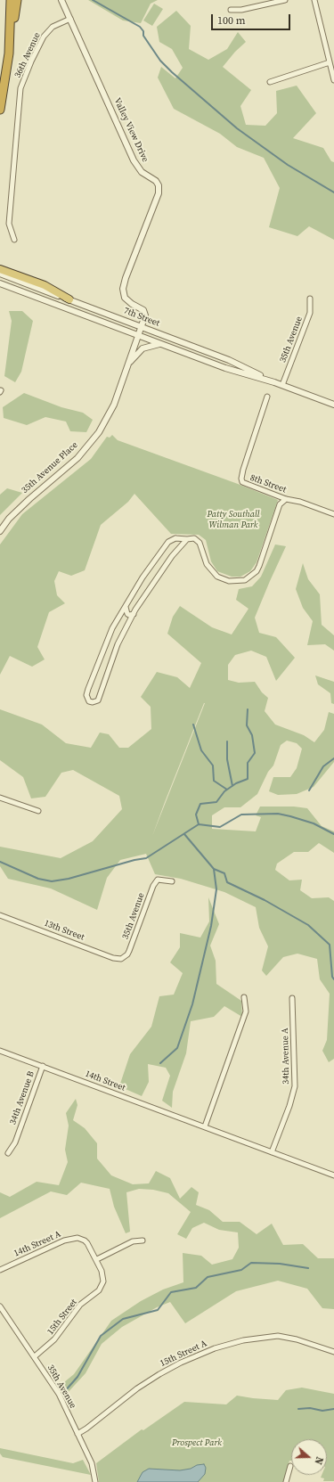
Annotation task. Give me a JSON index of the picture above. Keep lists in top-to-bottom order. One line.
{"streets":{"street":["36th Avenue","Valley View Drive","7th Street","35th Avenue","35th Avenue Place","8th Street","13th Street","34th Avenue A","14th Street","34th Avenue B","14th Street A","15th Street","15th Street A"]},"crossings":[["36th Avenue","Valley View Drive"],["Valley View Drive","7th Street"],["Valley View Drive","35th Avenue Place"],["7th Street","35th Avenue"],["7th Street","35th Avenue Place"],["35th Avenue","13th Street"],["35th Avenue","15th Street"],["35th Avenue","15th Street A"],["34th Avenue A","14th Street"],["14th Street","34th Avenue B"],["14th Street A","15th Street"]],"parks":["Patty Southall Wilman Park","Prospect Park"],"scale_bar":"100 m","north":"right"}
